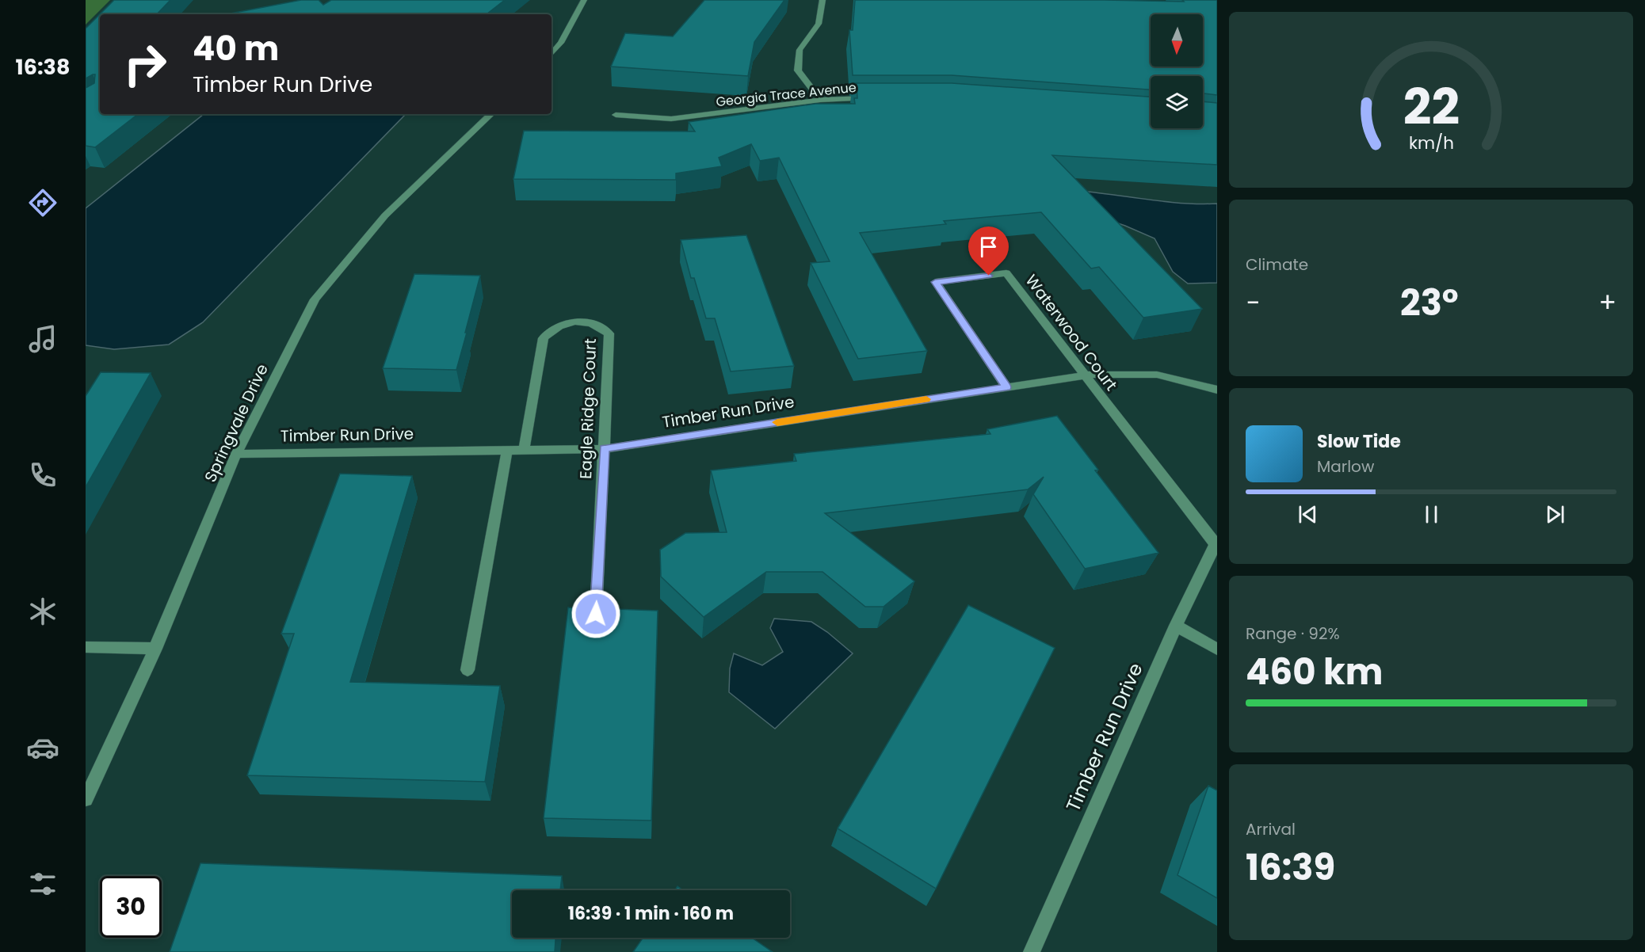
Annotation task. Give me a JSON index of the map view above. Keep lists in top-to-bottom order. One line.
{"streets":{"street":["Georgia Trace Avenue","Waterwood Court","Eagle Ridge Court","Timber Run Drive","Springvale Drive"]},"crossings":[["Waterwood Court","Timber Run Drive"],["Eagle Ridge Court","Timber Run Drive"],["Timber Run Drive","Springvale Drive"]],"north":"bottom","page":{"tabs":"16:38","turn":["40 m","Timber Run Drive"],"tile":["Climate",["Range · 92%","460 km"],["Arrival","16:39"]],"heat":["−","23°","+"],"song":["Slow Tide","Marlow"],"limit":"30","trip":"16:39 · 1 min · 160 m","gauge":["22","km/h"]}}
